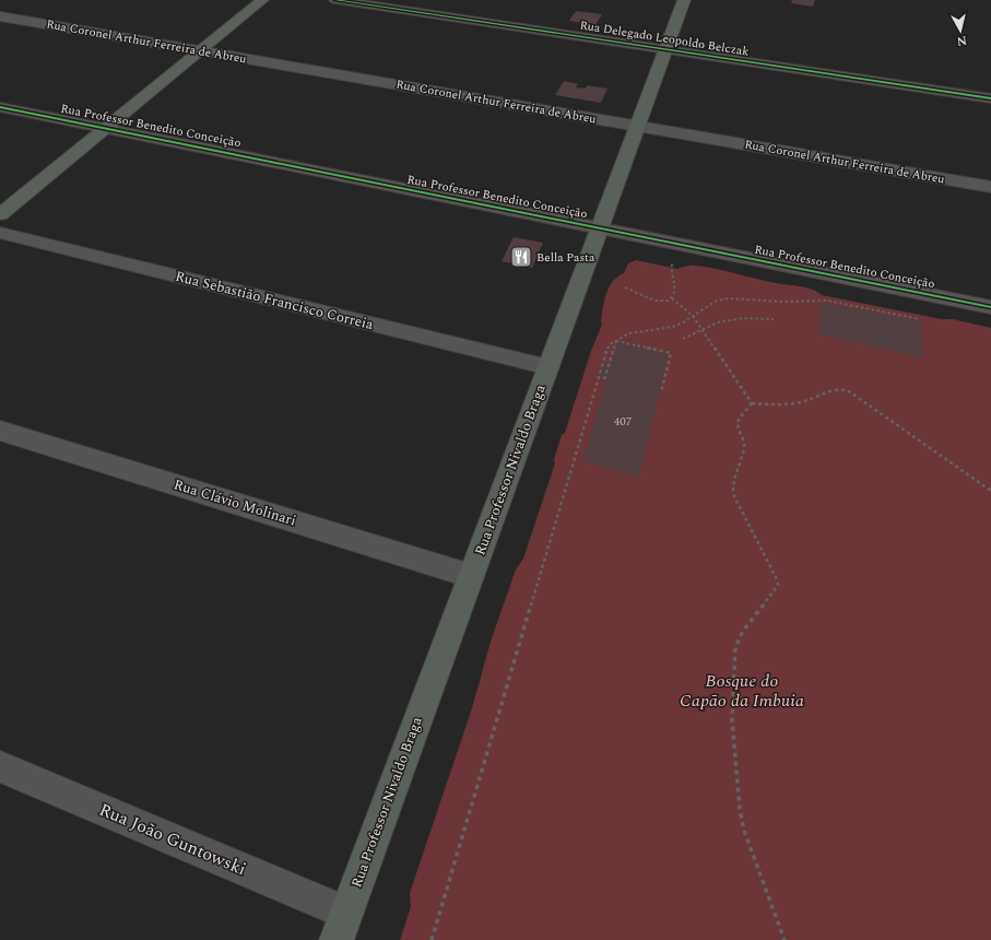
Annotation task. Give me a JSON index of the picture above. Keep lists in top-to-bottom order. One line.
{"streets":{"main road":["Rua Professor Nivaldo Braga"],"street":["Rua Delegado Leopoldo Belczak","Rua Coronel Arthur Ferreira de Abreu","Rua Professor Benedito Conceição","Rua Sebastião Francisco Correia","Rua Clávio Molinari","Rua João Guntowski"]},"crossings":[["Rua Delegado Leopoldo Belczak","Rua Professor Nivaldo Braga"],["Rua Coronel Arthur Ferreira de Abreu","Rua Professor Nivaldo Braga"],["Rua Professor Benedito Conceição","Rua Professor Nivaldo Braga"],["Rua Sebastião Francisco Correia","Rua Professor Nivaldo Braga"],["Rua Professor Nivaldo Braga","Rua Clávio Molinari"],["Rua Professor Nivaldo Braga","Rua João Guntowski"]],"parks":["Bosque do Capão da Imbuia"],"places":{"restaurant":["Bella Pasta"]},"house_numbers":["407"],"north":"bottom"}
